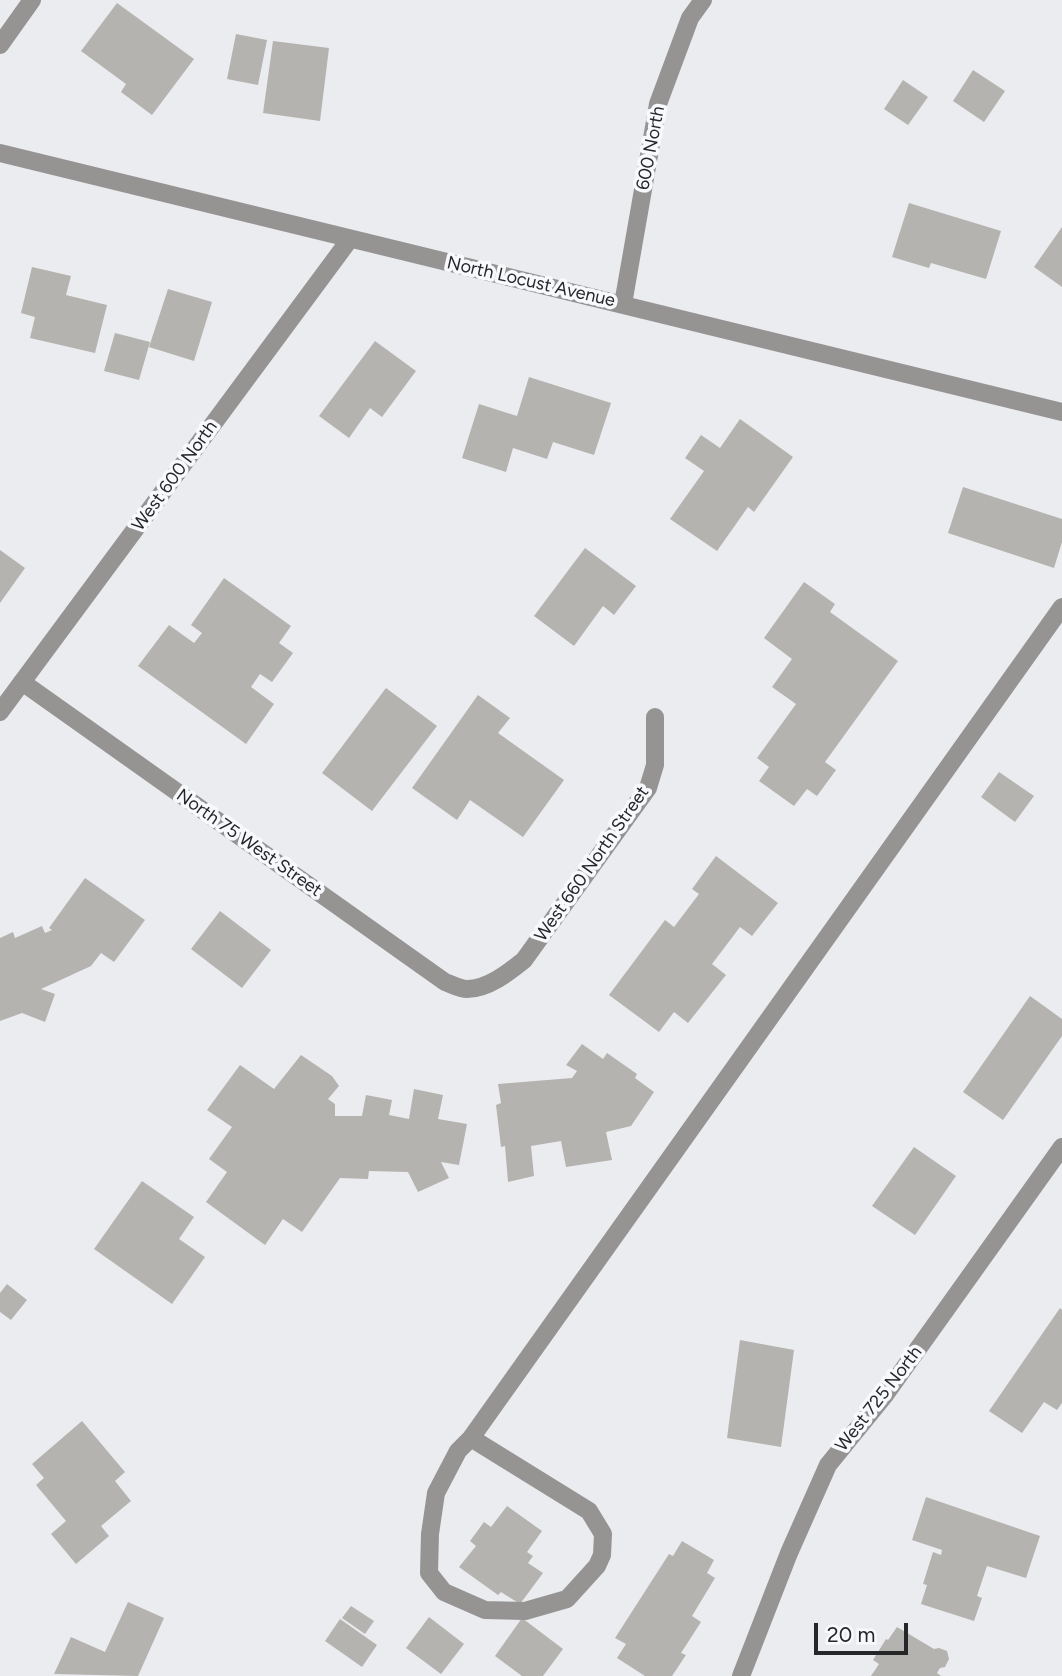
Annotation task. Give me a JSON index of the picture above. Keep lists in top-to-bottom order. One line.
{"streets":{"street":["600 North","North Locust Avenue","West 600 North","North 75 West Street","West 660 North Street","West 725 North"]},"crossings":[["600 North","North Locust Avenue"],["North Locust Avenue","West 600 North"],["West 600 North","North 75 West Street"],["North 75 West Street","West 660 North Street"]],"scale_bar":"20 m"}
